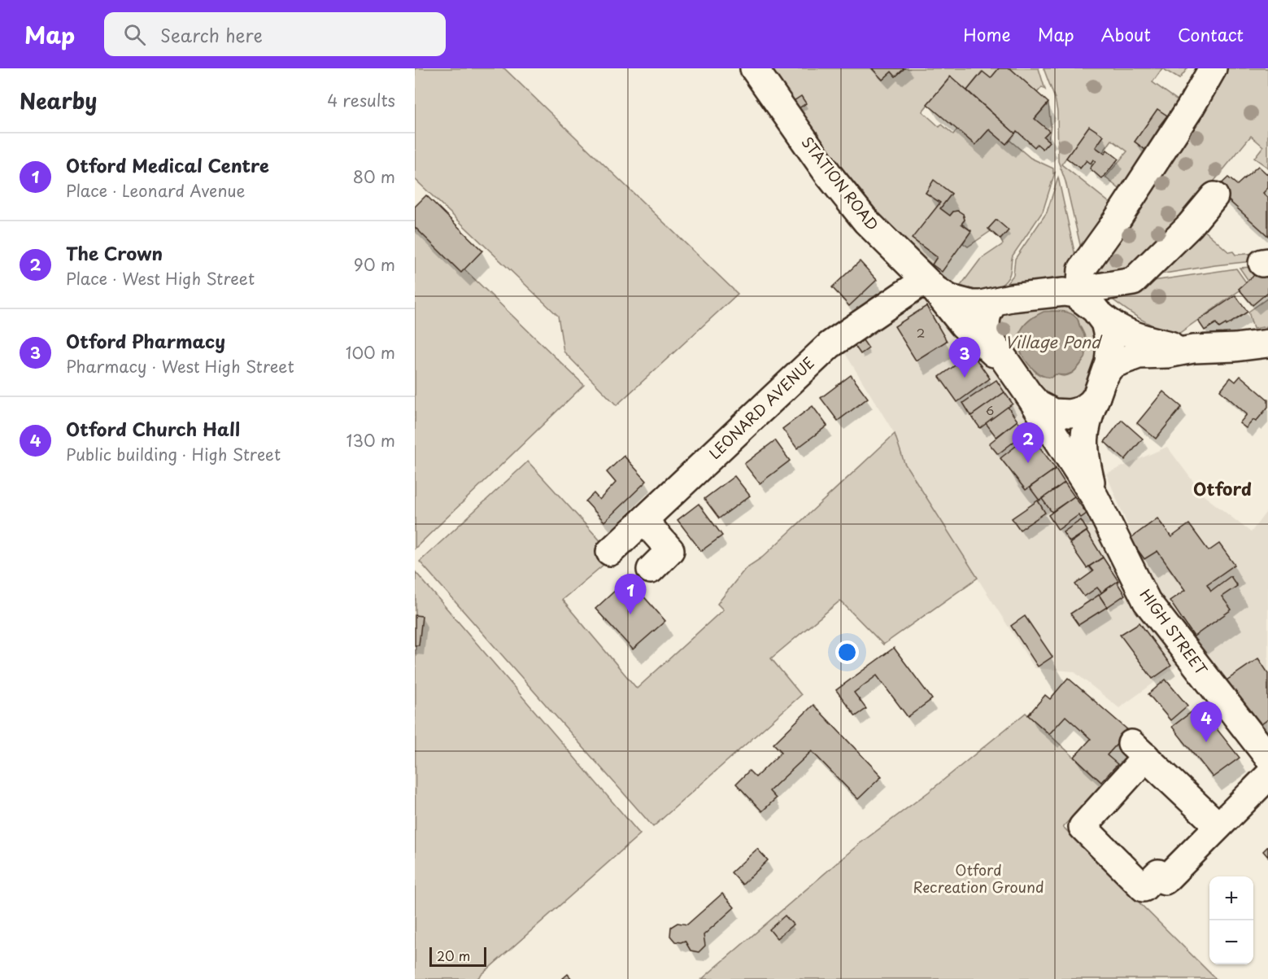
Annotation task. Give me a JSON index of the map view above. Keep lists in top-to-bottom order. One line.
{"streets":{"main road":["STATION ROAD","LEONARD AVENUE","HIGH STREET"]},"crossings":[["STATION ROAD","LEONARD AVENUE"]],"districts":["Otford"],"water":["Village Pond"],"parks":["Otford Recreation Ground"],"house_numbers":["2","6"],"scale_bar":"20 m","page":{"header":"Map","search":"Search here","nav":["Home","Map","About","Contact"],"heading":["Nearby","4 results"],"list":[{"mark":"1","name":"Otford Medical Centre","note":"Place · Leonard Avenue","value":"80 m"},{"mark":"2","name":"The Crown","note":"Place · West High Street","value":"90 m"},{"mark":"3","name":"Otford Pharmacy","note":"Pharmacy · West High Street","value":"100 m"},{"mark":"4","name":"Otford Church Hall","note":"Public building · High Street","value":"130 m"}],"pins":["3","2","1","4"],"map_buttons":["+","−"],"scale":"20 m"}}
